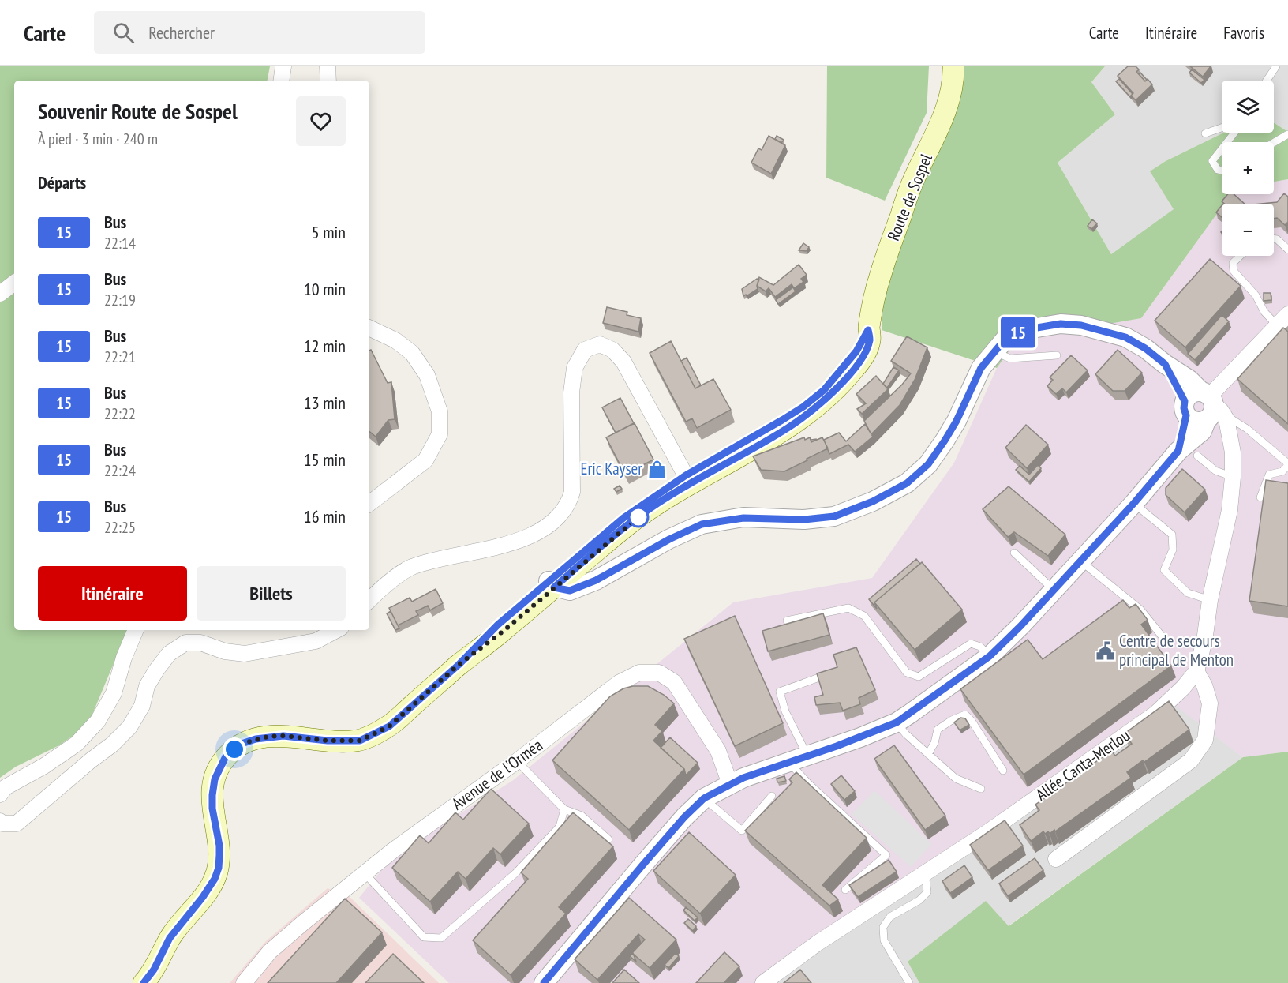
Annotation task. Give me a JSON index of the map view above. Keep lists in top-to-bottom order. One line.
{"streets":{"main road":["Route de Sospel"],"street":["Allée Canta-Merlou","Avenue de l'Orméa"]},"places":{"shop":["Eric Kayser"],"public building":["Centre de secours principal de Menton"]},"lines":["bus line 15"],"page":{"header":"Carte","search":"Rechercher","nav":["Carte","Itinéraire","Favoris"],"on_map":"15","map_buttons":["+","−"],"heading":[["Souvenir Route de Sospel","À pied · 3 min · 240 m"],"Départs"],"list":[{"mark":"15","name":"Bus","note":"22:14","value":"5 min"},{"mark":"15","name":"Bus","note":"22:19","value":"10 min"},{"mark":"15","name":"Bus","note":"22:21","value":"12 min"},{"mark":"15","name":"Bus","note":"22:22","value":"13 min"},{"mark":"15","name":"Bus","note":"22:24","value":"15 min"},{"mark":"15","name":"Bus","note":"22:25","value":"16 min"}],"buttons":["Itinéraire","Billets"]}}
